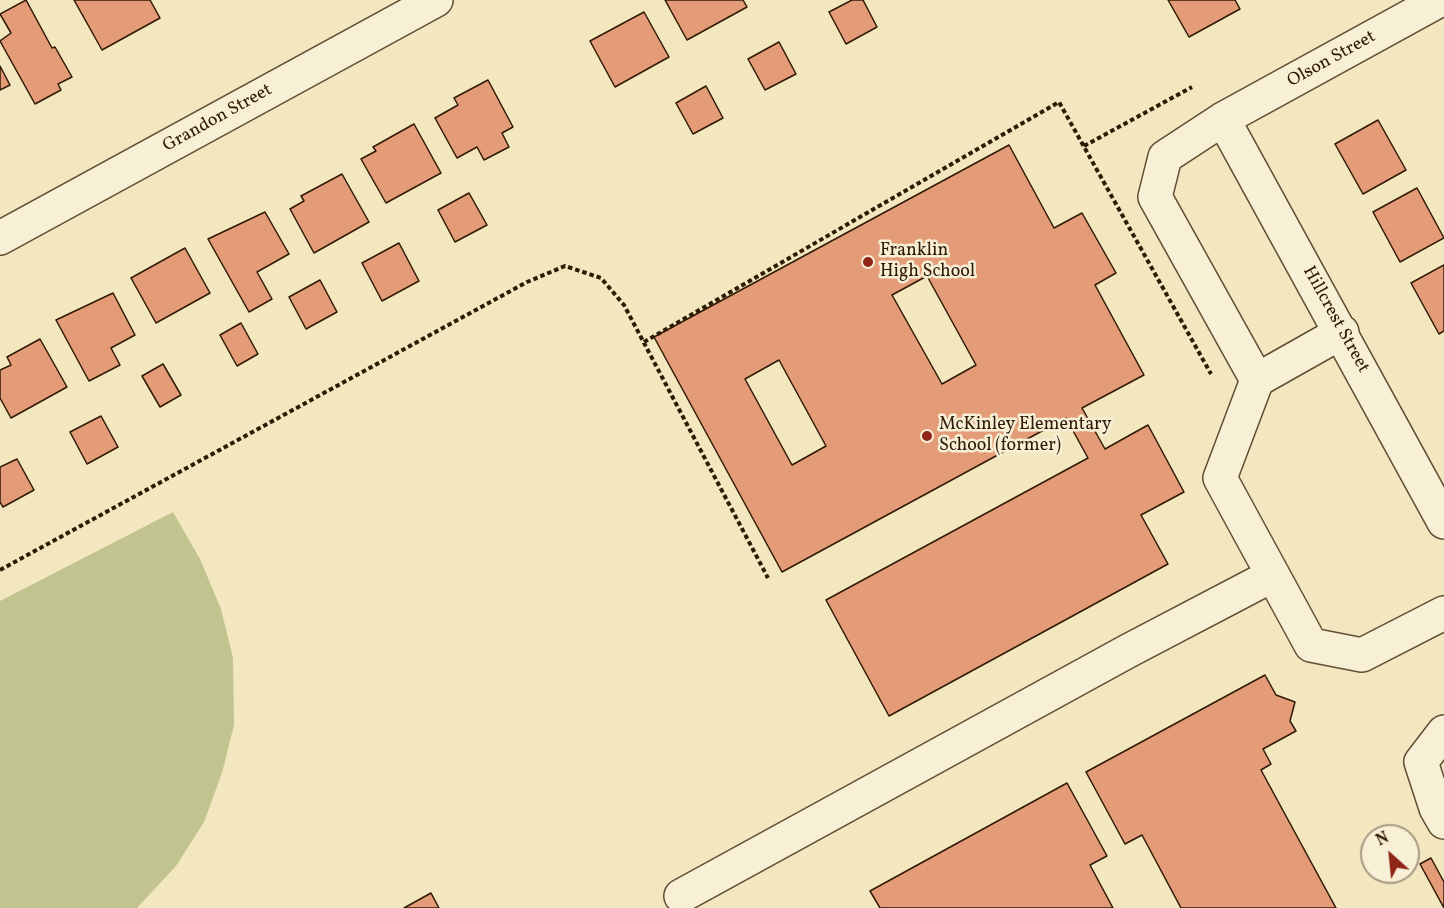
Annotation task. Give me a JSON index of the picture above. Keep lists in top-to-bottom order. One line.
{"streets":{"street":["Olson Street","Grandon Street","Hillcrest Street"]},"crossings":[["Olson Street","Hillcrest Street"]],"places":["Franklin High School","McKinley Elementary School (former)"],"north":"top left"}
